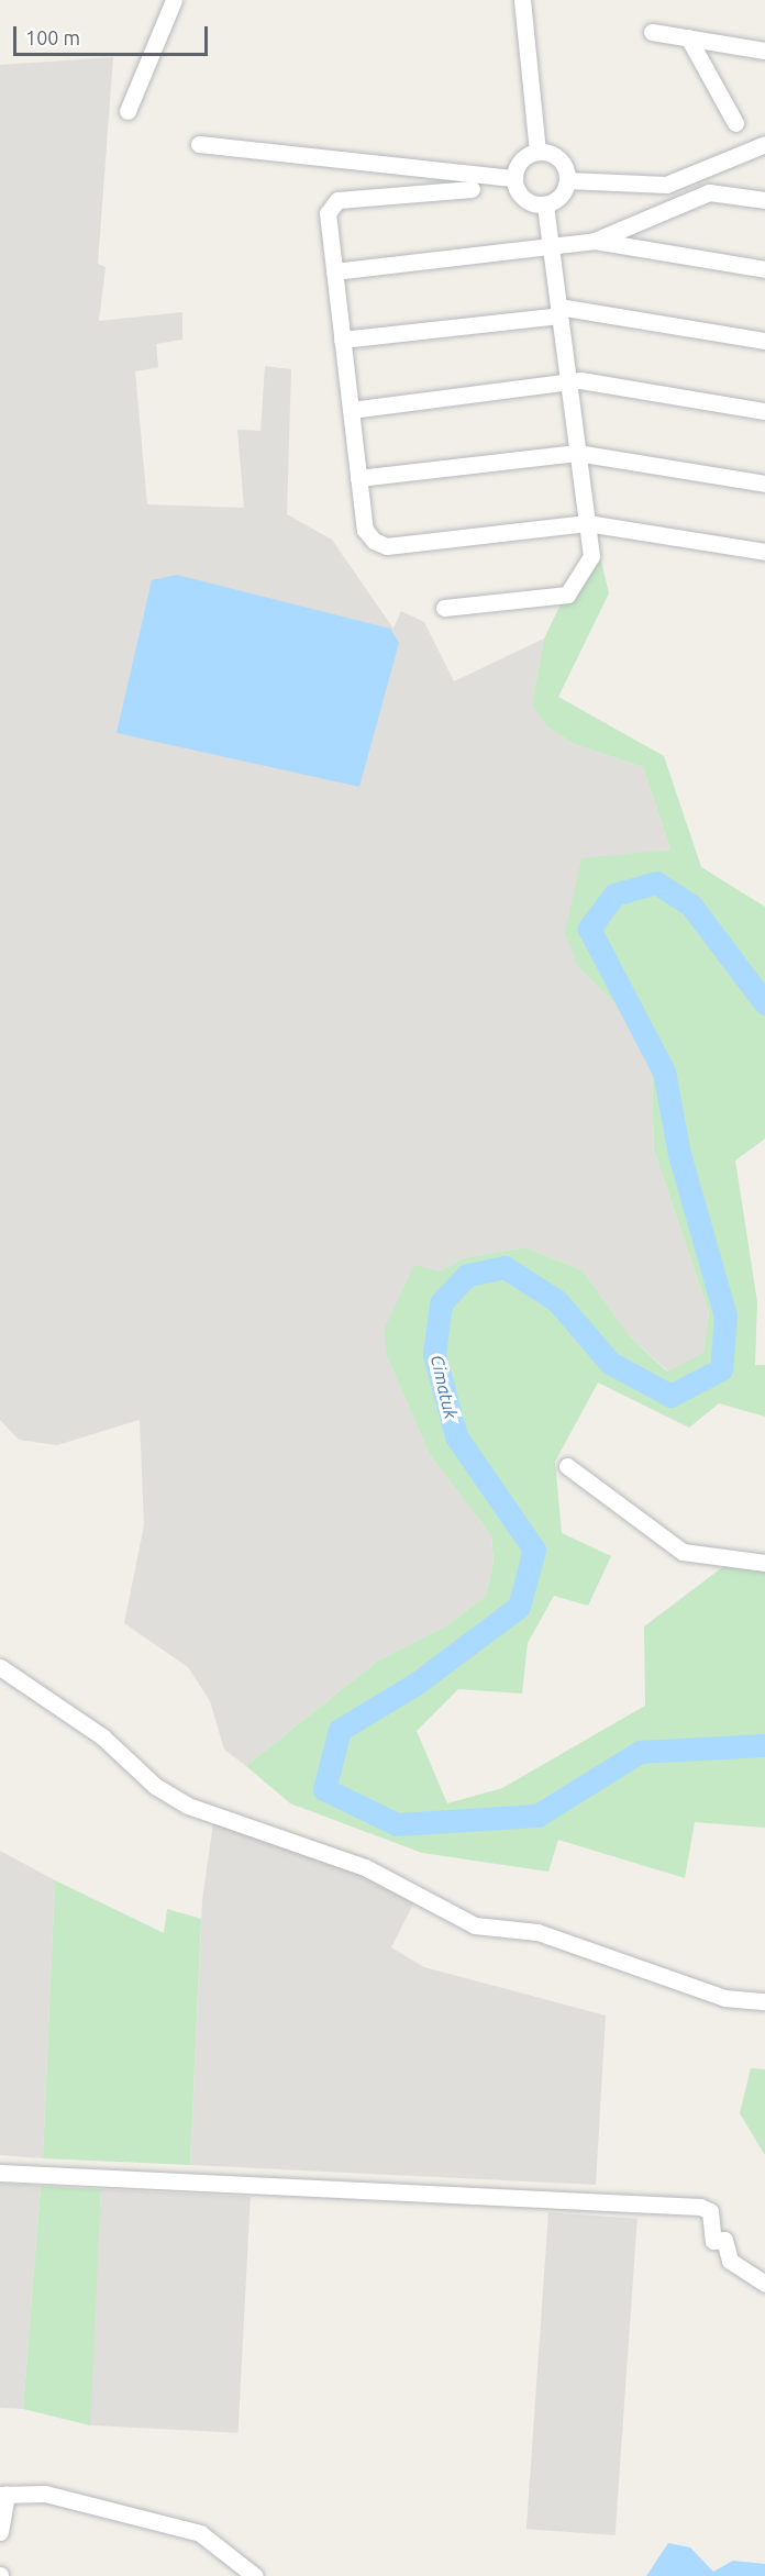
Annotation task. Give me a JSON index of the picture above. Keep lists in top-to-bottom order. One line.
{"water":["Cimatuk"],"scale_bar":"100 m"}
